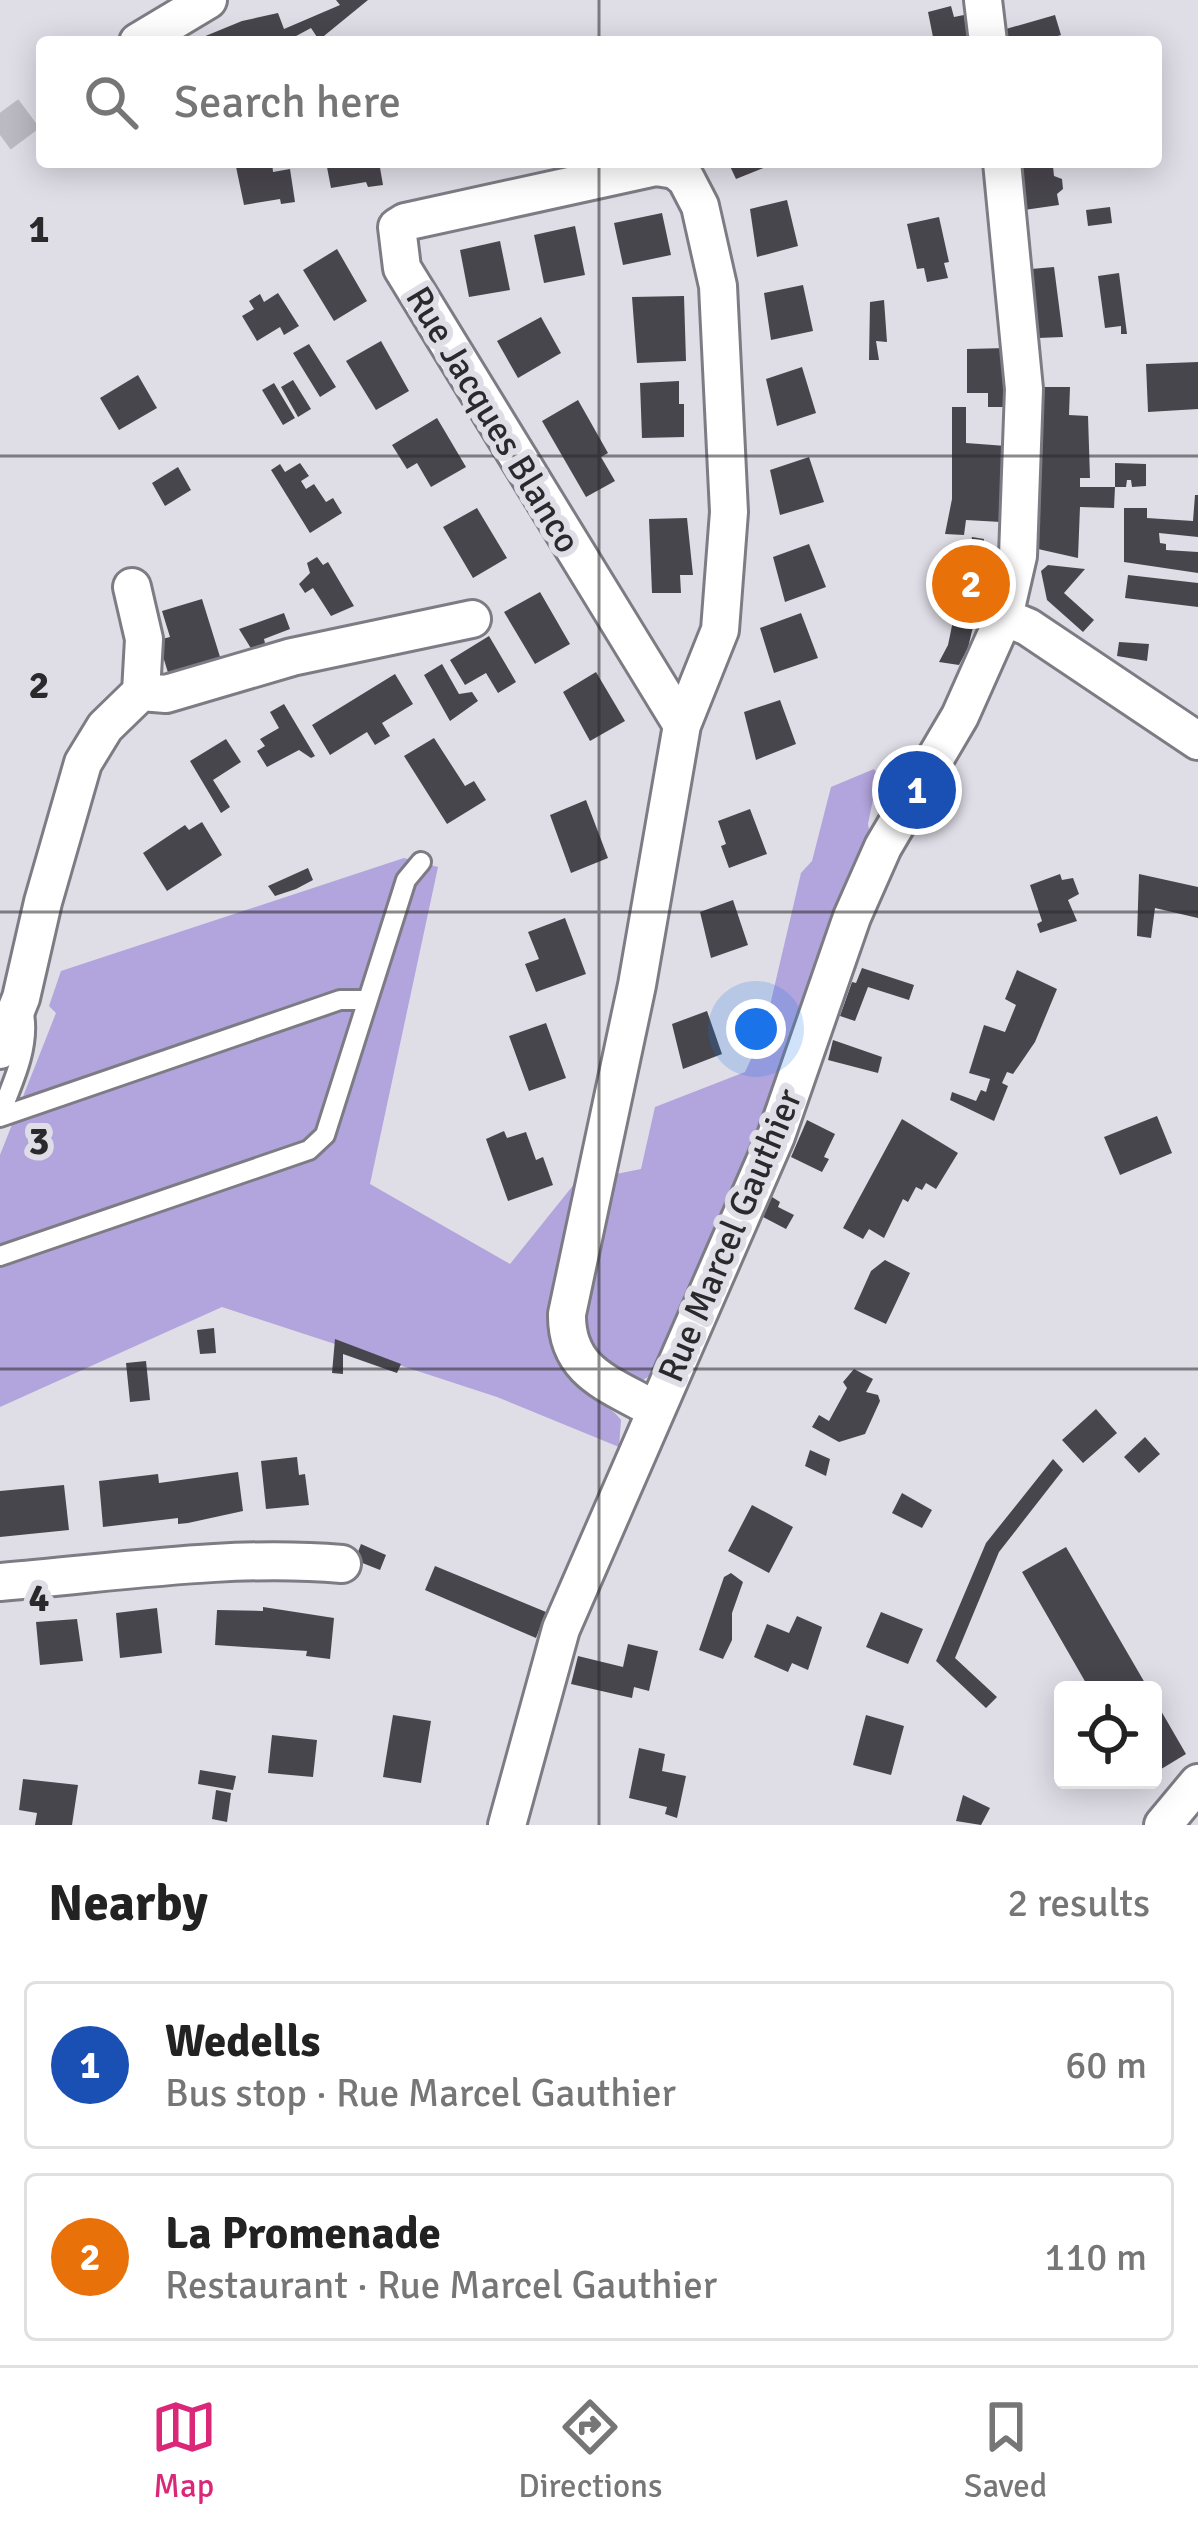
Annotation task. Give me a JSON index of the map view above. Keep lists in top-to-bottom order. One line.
{"streets":{"street":["Rue Jacques Blanco","Rue Marcel Gauthier"]},"crossings":[["Rue Jacques Blanco","Rue Marcel Gauthier"]],"page":{"search":"Search here","pins":["2","1"],"heading":["Nearby","2 results"],"list":[{"mark":"1","name":"Wedells","note":"Bus stop · Rue Marcel Gauthier","value":"60 m"},{"mark":"2","name":"La Promenade","note":"Restaurant · Rue Marcel Gauthier","value":"110 m"}],"nav":["Map","Directions","Saved"]},"grid":{"rows":["1","2","3","4"]}}
